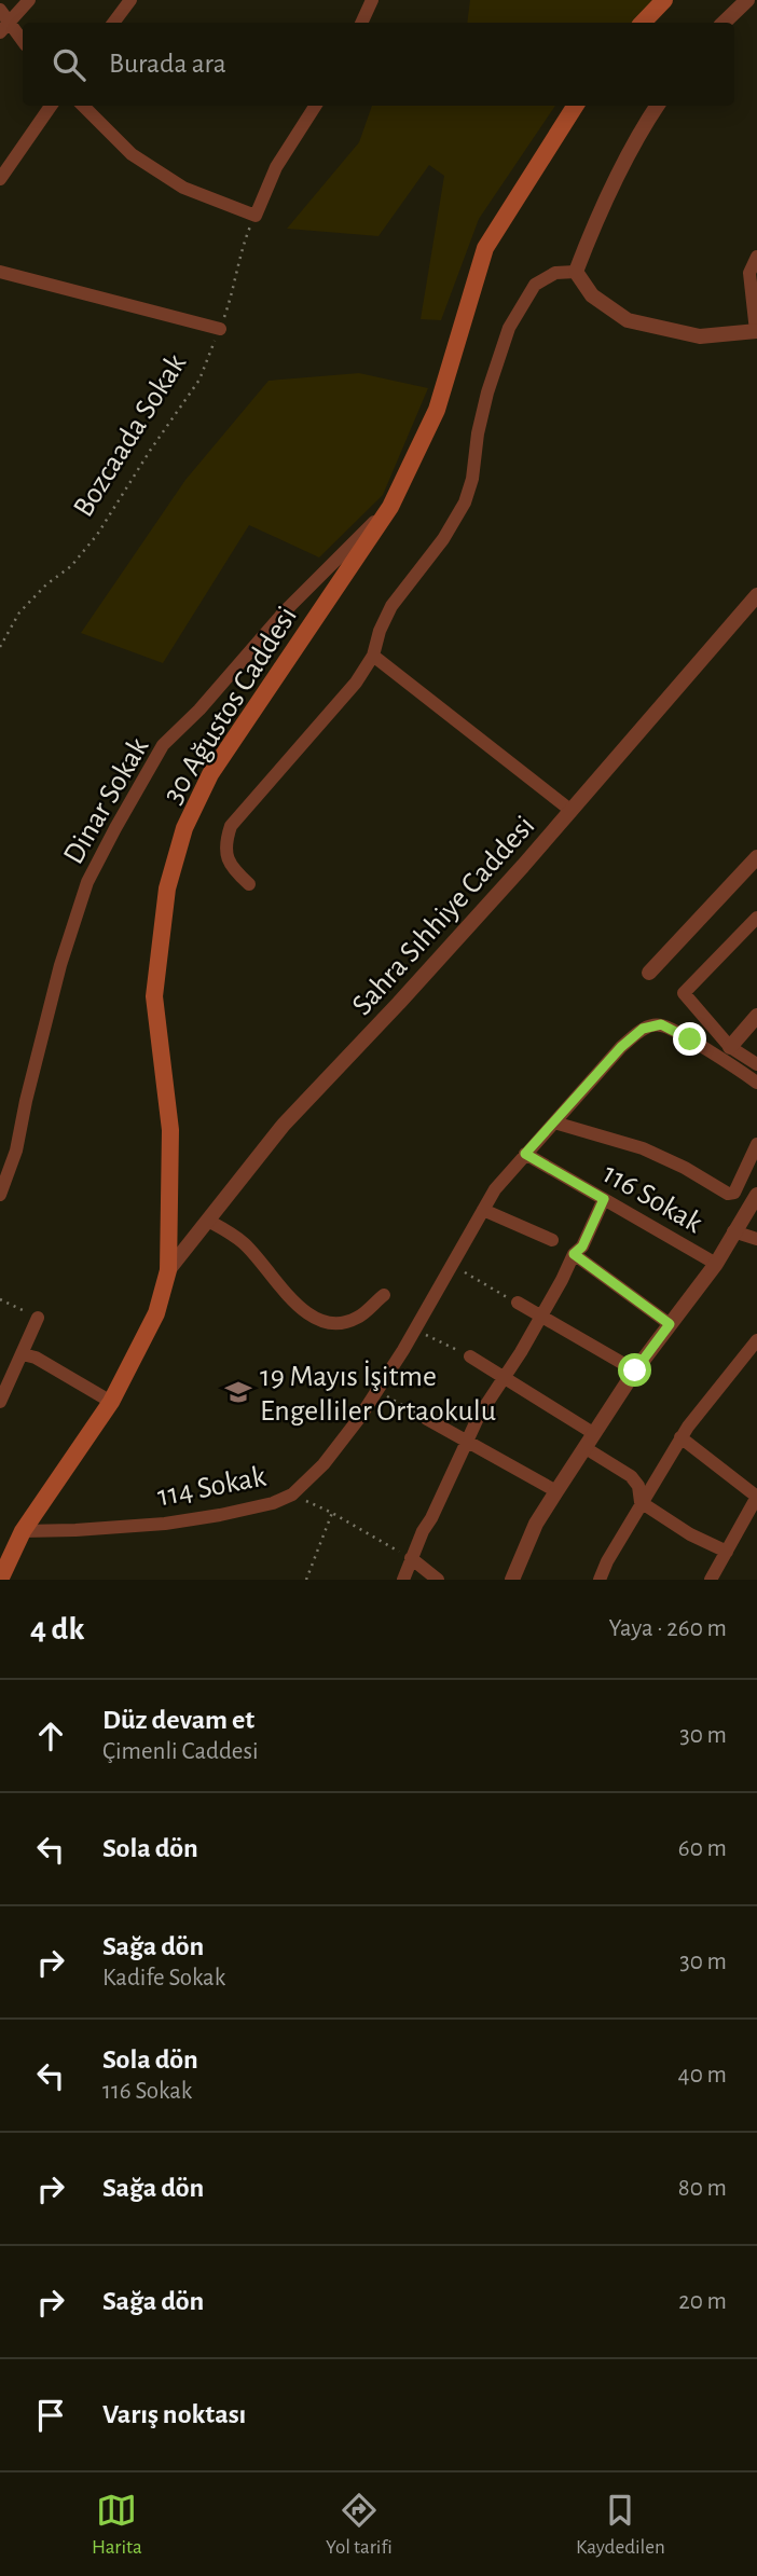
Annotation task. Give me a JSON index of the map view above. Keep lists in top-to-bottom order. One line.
{"streets":{"main road":["30 Ağustos Caddesi"],"street":["Dinar Sokak","Sahra Sıhhiye Caddesi","116 Sokak","114 Sokak"],"path":["Bozcaada Sokak"]},"crossings":[["30 Ağustos Caddesi","Dinar Sokak"],["30 Ağustos Caddesi","Sahra Sıhhiye Caddesi"],["30 Ağustos Caddesi","114 Sokak"],["116 Sokak","114 Sokak"]],"places":{"school or university":["19 Mayıs İşitme Engelliler Ortaokulu"]},"page":{"search":"Burada ara","heading":["4 dk","Yaya · 260 m"],"list":[["Düz devam et","Çimenli Caddesi","30 m"],["Sola dön","60 m"],["Sağa dön","Kadife Sokak","30 m"],["Sola dön","116 Sokak","40 m"],["Sağa dön","80 m"],["Sağa dön","20 m"],"Varış noktası"],"nav":["Harita","Yol tarifi","Kaydedilen"]}}
